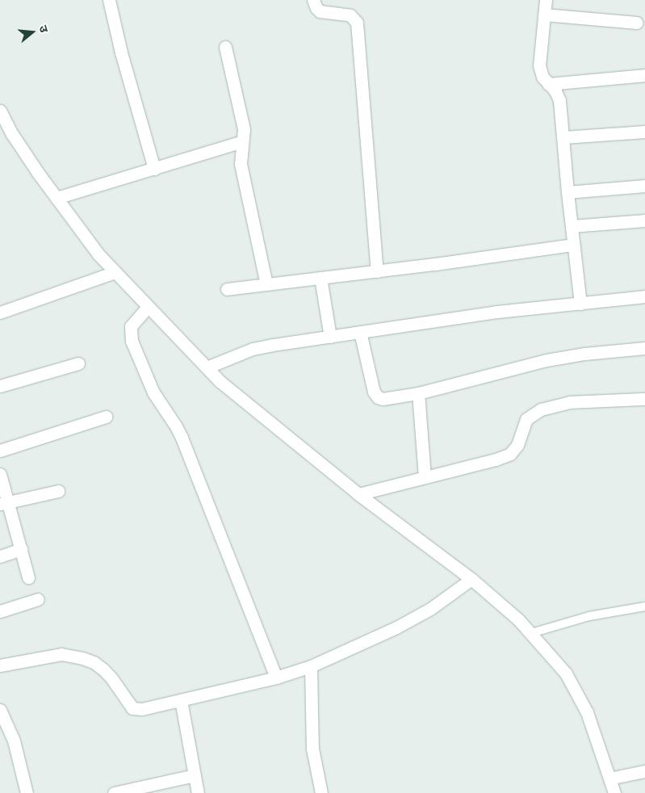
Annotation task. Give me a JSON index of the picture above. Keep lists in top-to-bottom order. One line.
{"north":"right"}
